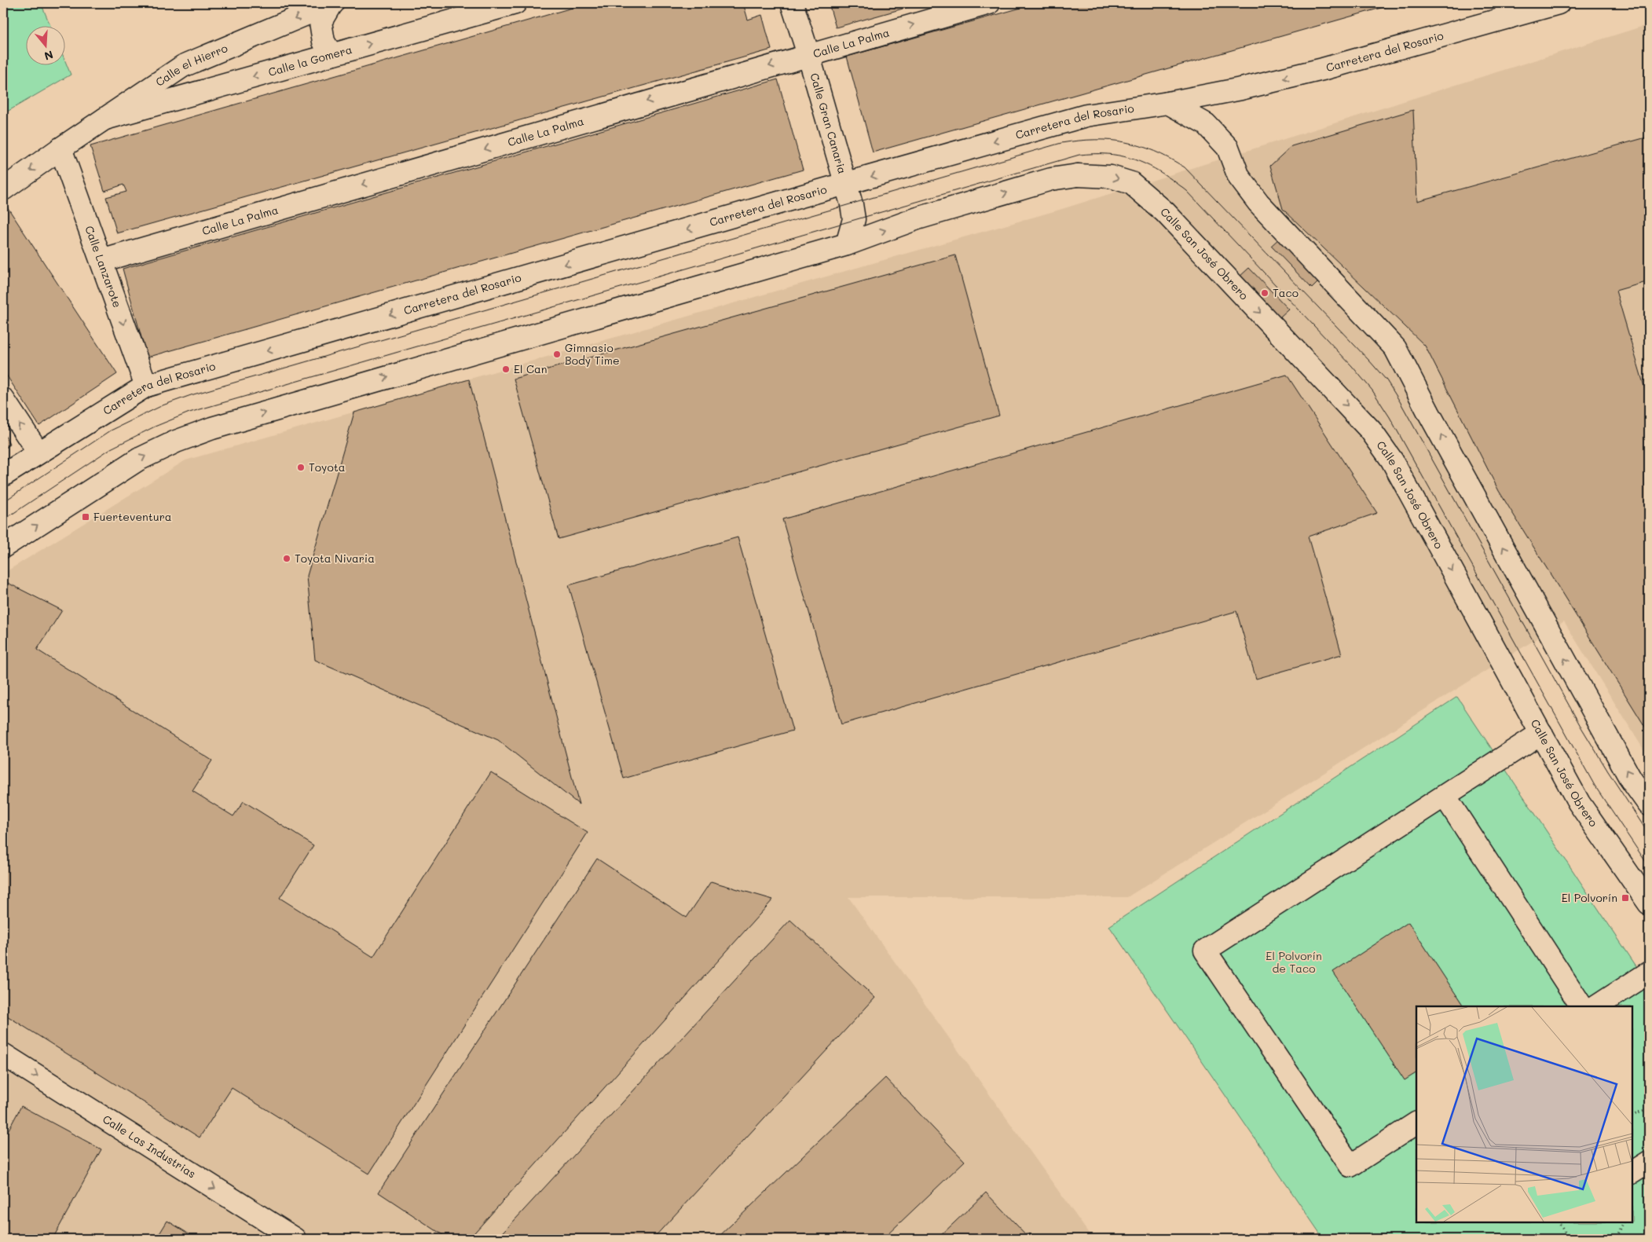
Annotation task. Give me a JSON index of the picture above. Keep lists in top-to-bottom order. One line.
{"streets":{"street":["Calle La Palma","Carretera del Rosario","Calle la Gomera","Calle el Hierro","Calle Gran Canaria","Calle San José Obrero","Calle Lanzarote","Calle Las Industrias"]},"crossings":[["Calle La Palma","Calle Gran Canaria"],["Calle La Palma","Calle Lanzarote"],["Carretera del Rosario","Calle Gran Canaria"],["Carretera del Rosario","Calle Lanzarote"],["Calle la Gomera","Calle el Hierro"],["Calle el Hierro","Calle Lanzarote"],["Calle Gran Canaria","Calle San José Obrero"]],"one_way":["Calle el Hierro","Calle Lanzarote","Calle Las Industrias"],"parks":["El Polvorín de Taco"],"places":{"other":["Taco","Gimnasio Body Time","El Can","Toyota","Toyota Nivaria"],"transit":["Fuerteventura","El Polvorín"]},"north":"bottom"}
